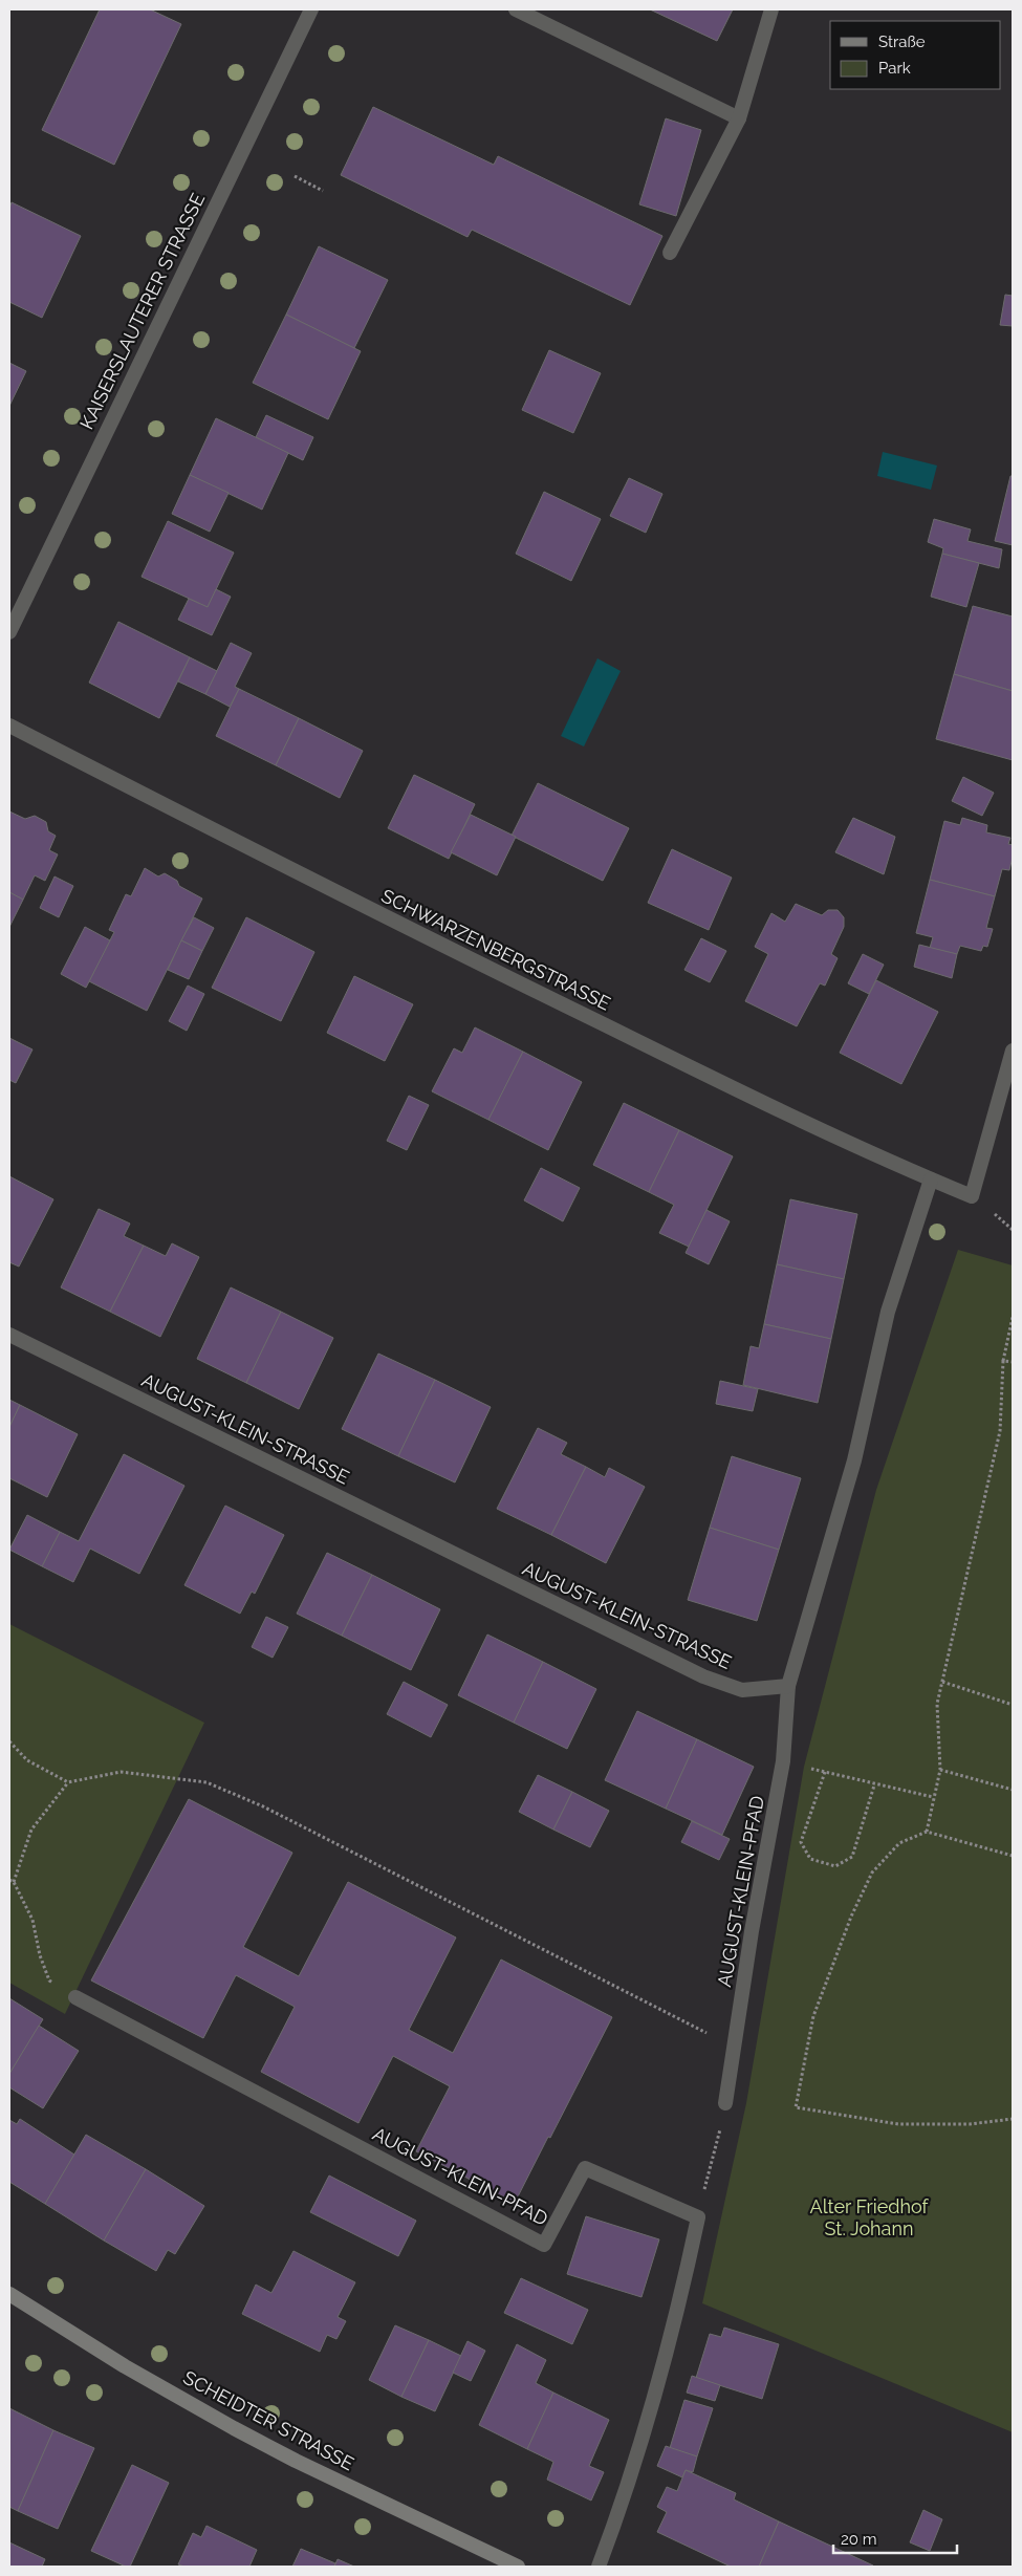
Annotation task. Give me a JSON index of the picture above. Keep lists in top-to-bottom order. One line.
{"streets":{"main road":["SCHEIDTER STRASSE"],"street":["KAISERSLAUTERER STRASSE","SCHWARZENBERGSTRASSE","AUGUST-KLEIN-STRASSE","AUGUST-KLEIN-PFAD"]},"crossings":[["AUGUST-KLEIN-STRASSE","AUGUST-KLEIN-PFAD"]],"parks":["Alter Friedhof St. Johann"],"legend":["Straße","Park"],"scale_bar":"20 m"}
